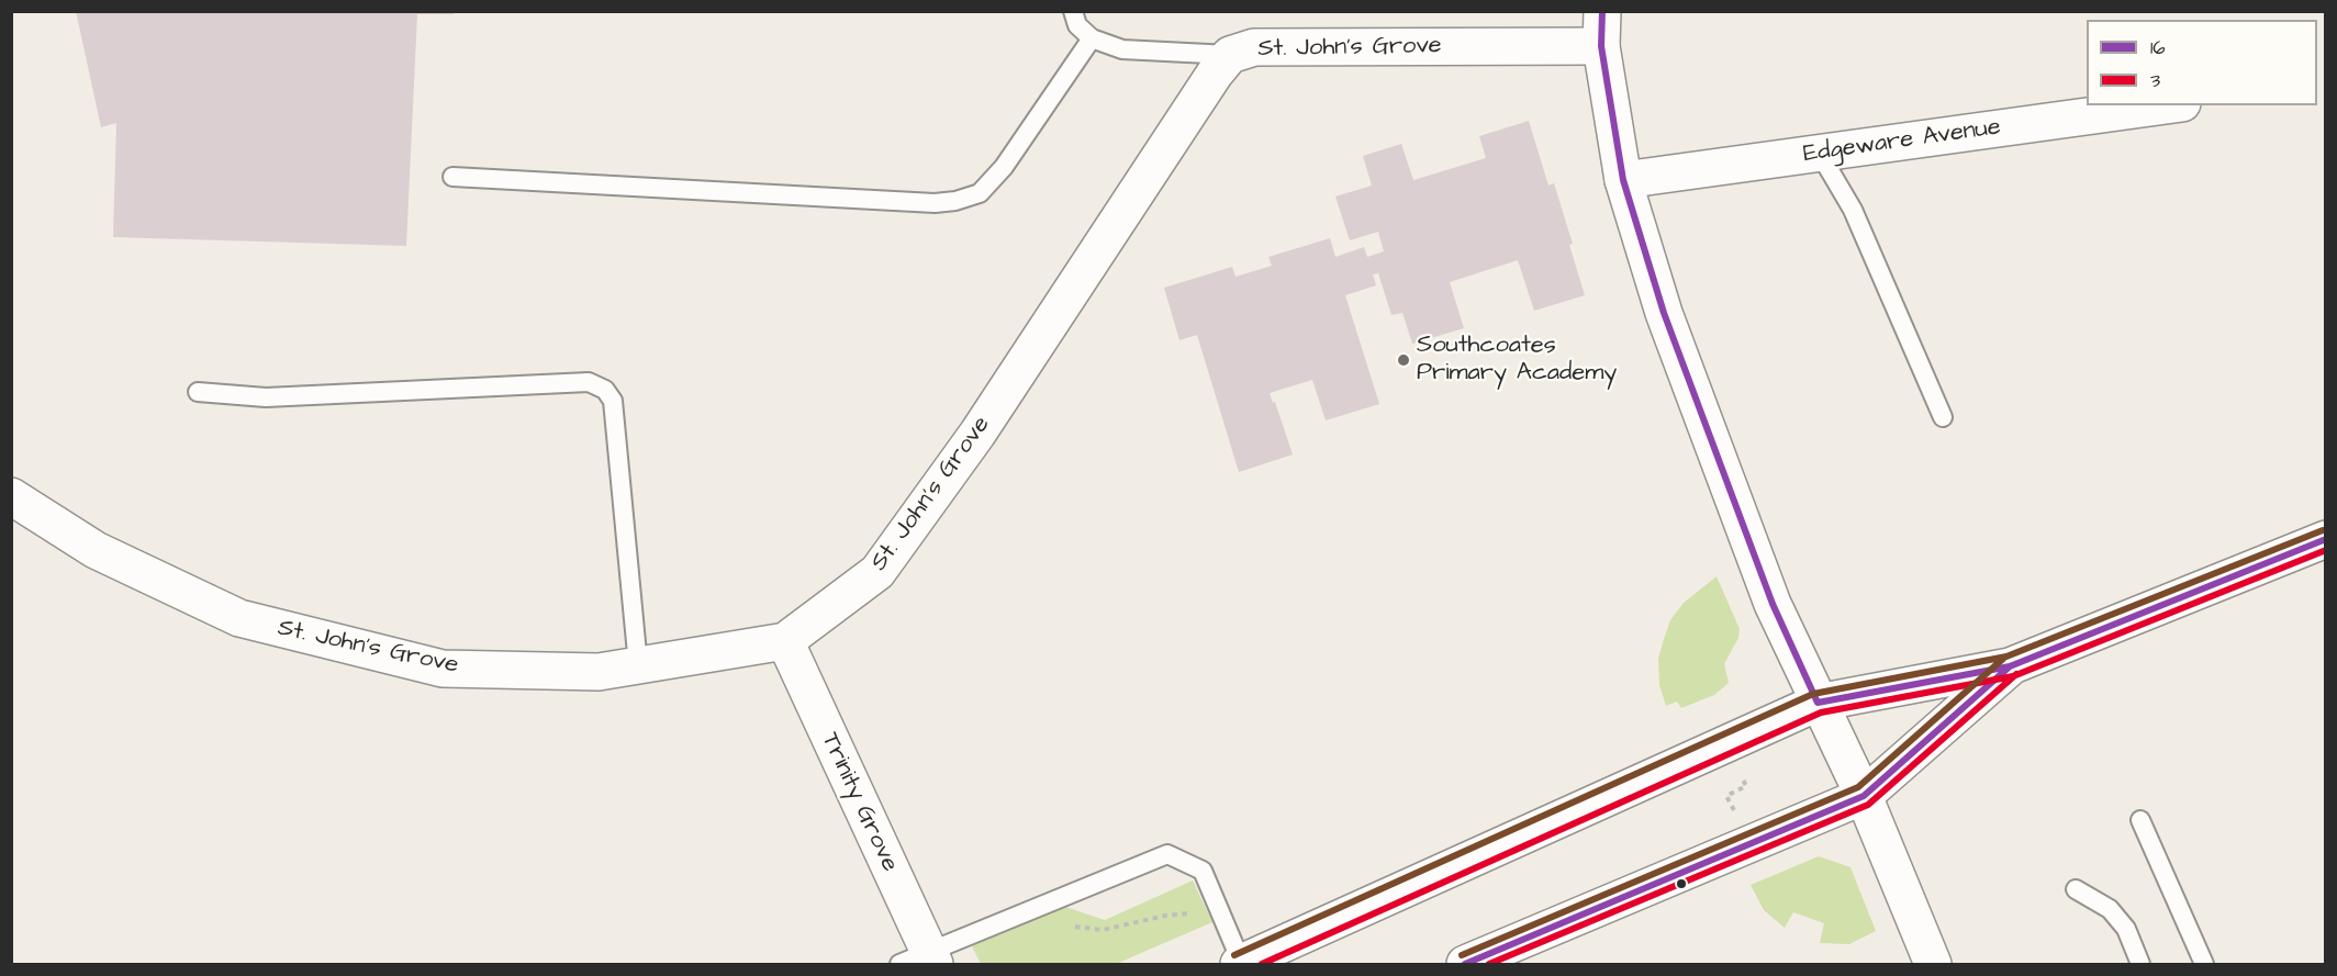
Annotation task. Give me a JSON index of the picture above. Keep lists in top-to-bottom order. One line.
{"streets":{"street":["St. John's Grove","Edgeware Avenue","Trinity Grove"]},"crossings":[["St. John's Grove","Trinity Grove"]],"places":["Southcoates Primary Academy"],"lines":["transit line 16","transit line 3"],"legend":["16","3"]}
